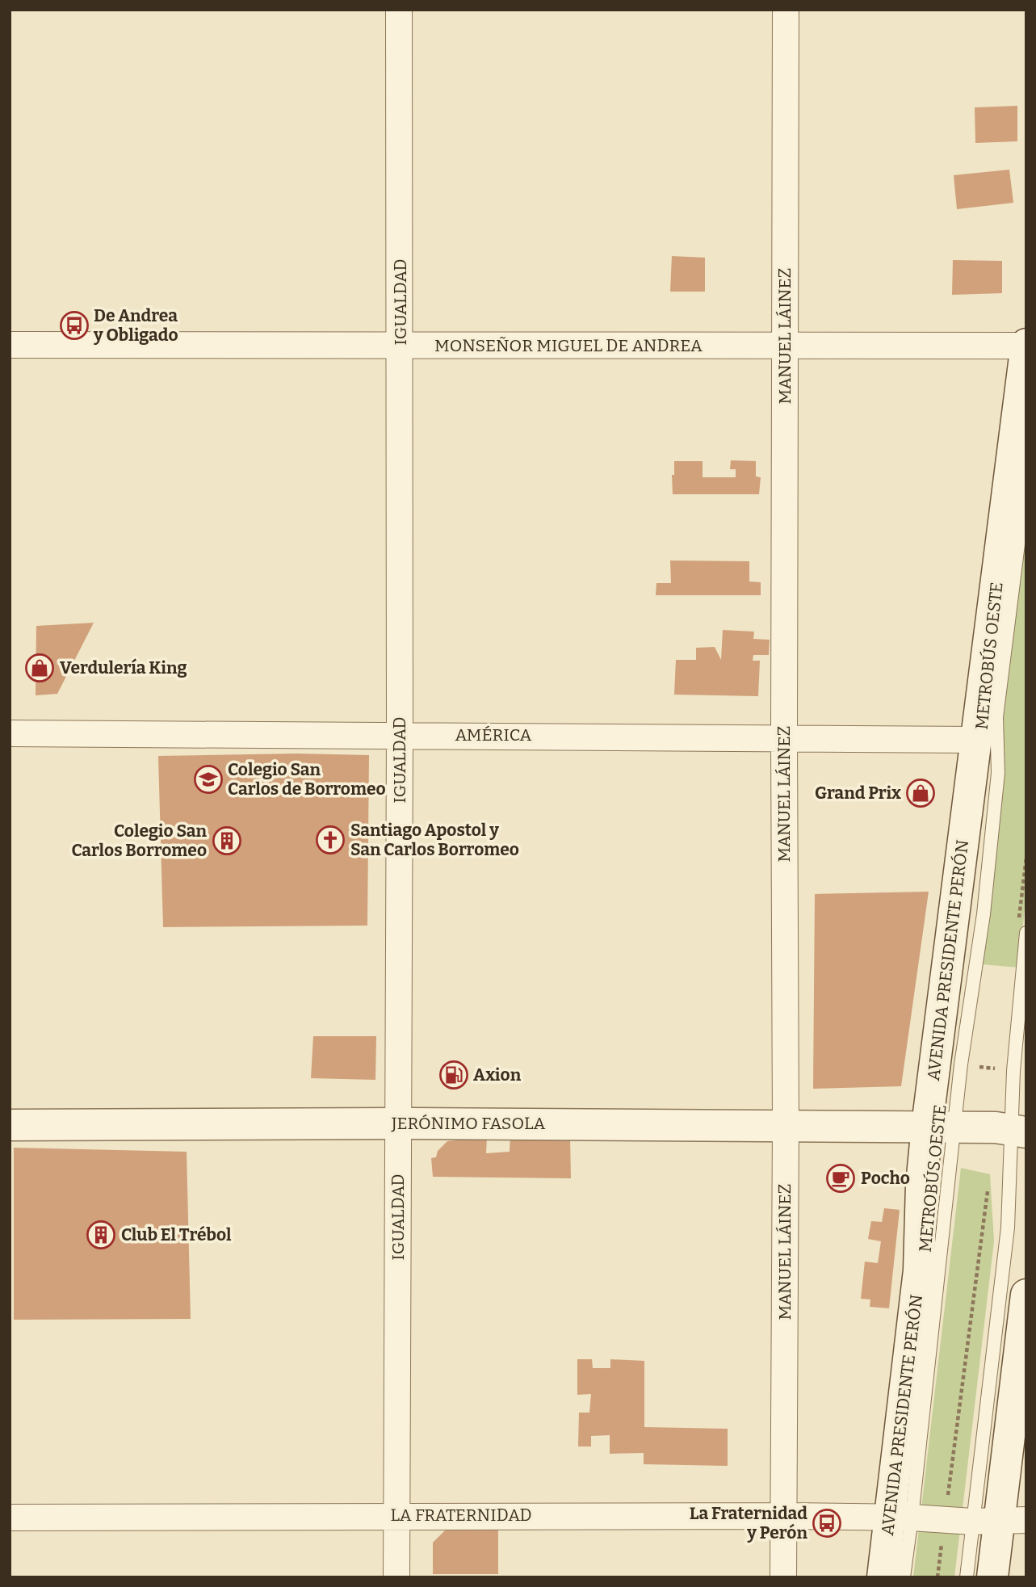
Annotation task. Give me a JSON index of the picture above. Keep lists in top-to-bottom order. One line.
{"streets":{"main road":["AVENIDA PRESIDENTE PERÓN","JERÓNIMO FASOLA"],"street":["IGUALDAD","MANUEL LÁINEZ","MONSEÑOR MIGUEL DE ANDREA","AMÉRICA","LA FRATERNIDAD"],"lane":["METROBÚS OESTE"]},"crossings":[["IGUALDAD","MONSEÑOR MIGUEL DE ANDREA"],["IGUALDAD","AMÉRICA"],["IGUALDAD","JERÓNIMO FASOLA"],["IGUALDAD","LA FRATERNIDAD"],["MANUEL LÁINEZ","MONSEÑOR MIGUEL DE ANDREA"],["MANUEL LÁINEZ","AMÉRICA"],["MANUEL LÁINEZ","JERÓNIMO FASOLA"],["MANUEL LÁINEZ","LA FRATERNIDAD"],["MONSEÑOR MIGUEL DE ANDREA","AVENIDA PRESIDENTE PERÓN"],["METROBÚS OESTE","AVENIDA PRESIDENTE PERÓN"],["METROBÚS OESTE","JERÓNIMO FASOLA"],["AMÉRICA","AVENIDA PRESIDENTE PERÓN"],["AVENIDA PRESIDENTE PERÓN","JERÓNIMO FASOLA"],["AVENIDA PRESIDENTE PERÓN","LA FRATERNIDAD"]],"places":{"bus stop":["De Andrea y Obligado","La Fraternidad y Perón"],"shop":["Verdulería King","Grand Prix"],"school or university":["Colegio San Carlos de Borromeo"],"church":["Santiago Apostol y San Carlos Borromeo"],"building":["Colegio San Carlos Borromeo","Club El Trébol"],"fuel station":["Axion"],"cafe":["Pocho"]}}
